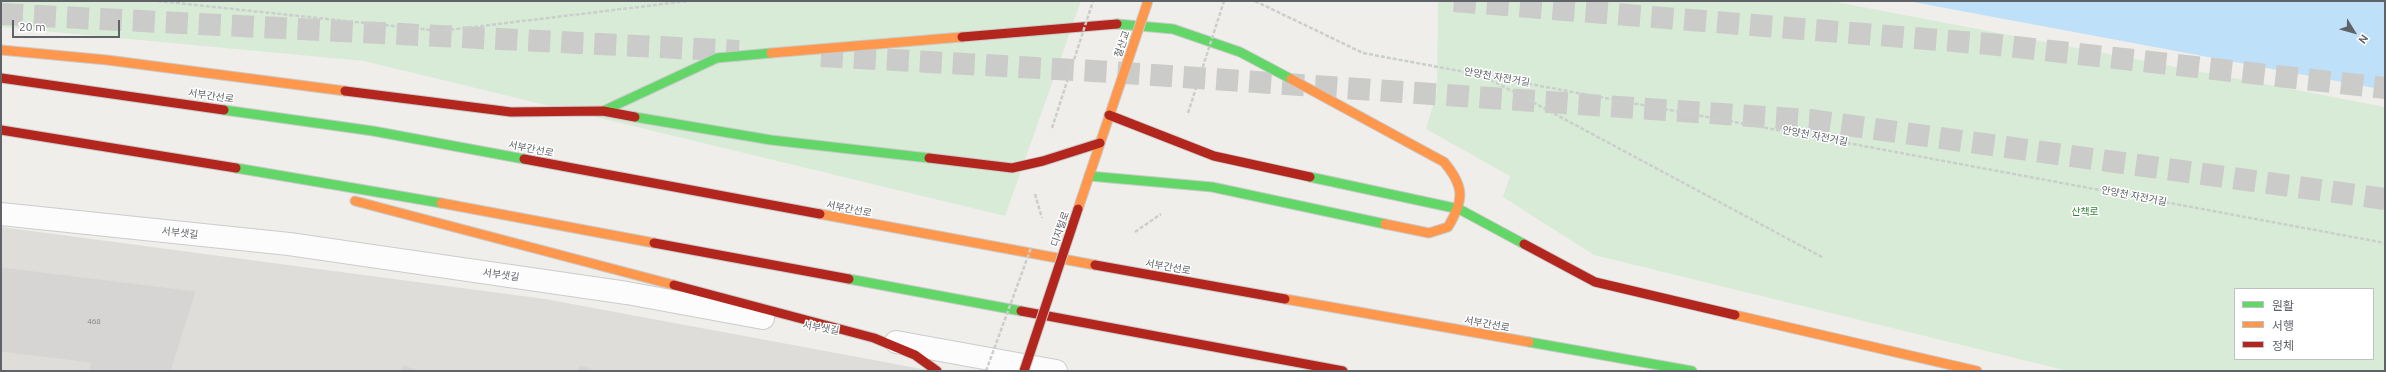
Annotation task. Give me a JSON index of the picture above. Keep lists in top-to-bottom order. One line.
{"streets":{"main road":["철산교","서부간선로","디지털로"],"street":["서부샛길"],"path":["안양천 자전거길"]},"crossings":[["철산교","디지털로"]],"parks":["산책로"],"house_numbers":["468"],"legend":["원활","서행","정체"],"scale_bar":"20 m","north":"bottom right"}
